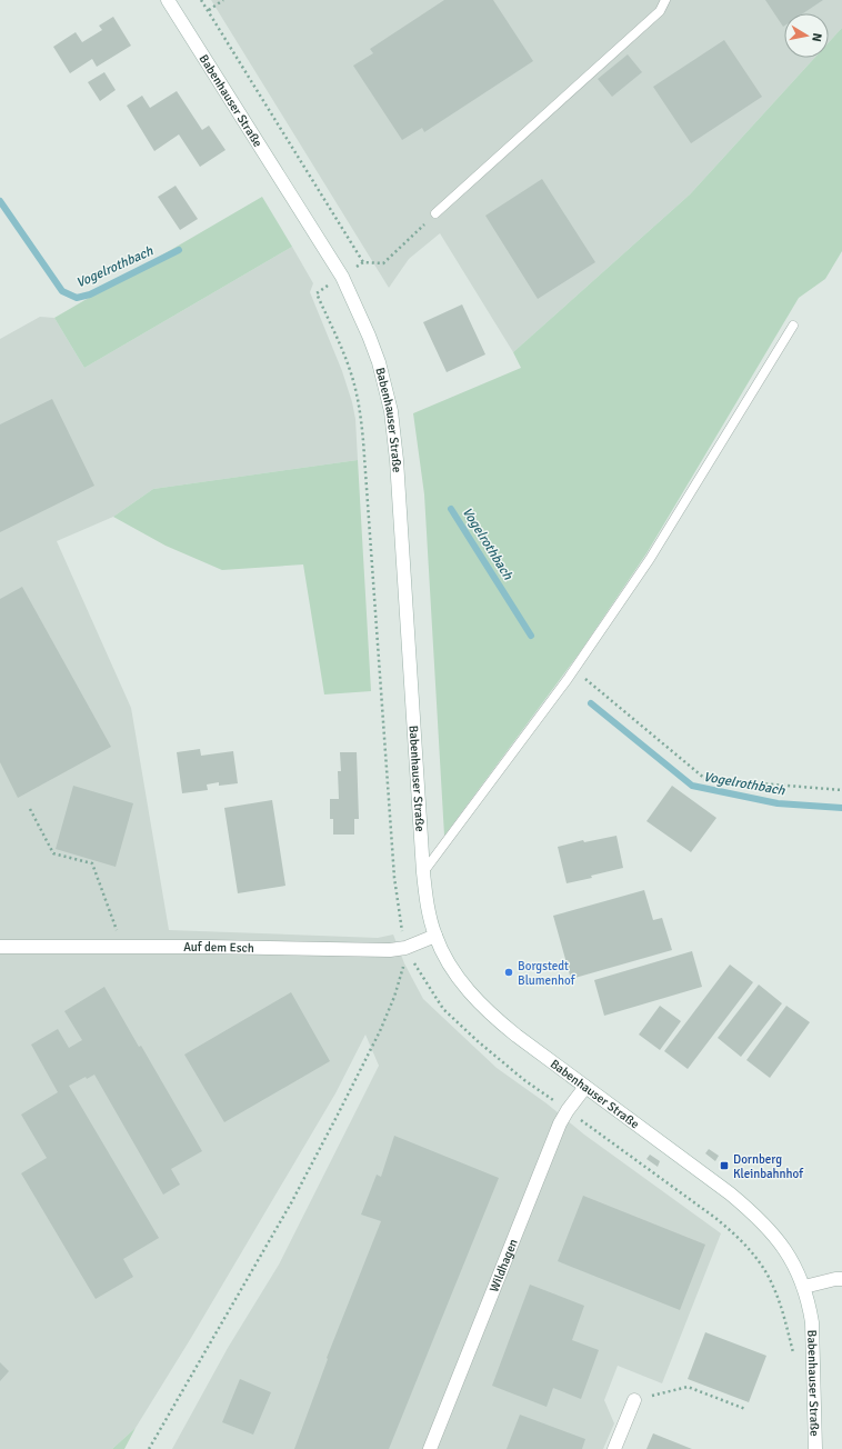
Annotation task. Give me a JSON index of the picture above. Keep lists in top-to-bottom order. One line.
{"streets":{"main road":["Babenhauser Straße","Auf dem Esch","Wildhagen"]},"crossings":[["Babenhauser Straße","Auf dem Esch"],["Babenhauser Straße","Wildhagen"]],"water":["Vogelrothbach"],"places":{"other":["Borgstedt Blumenhof"],"transit":["Dornberg Kleinbahnhof"]},"north":"right"}
